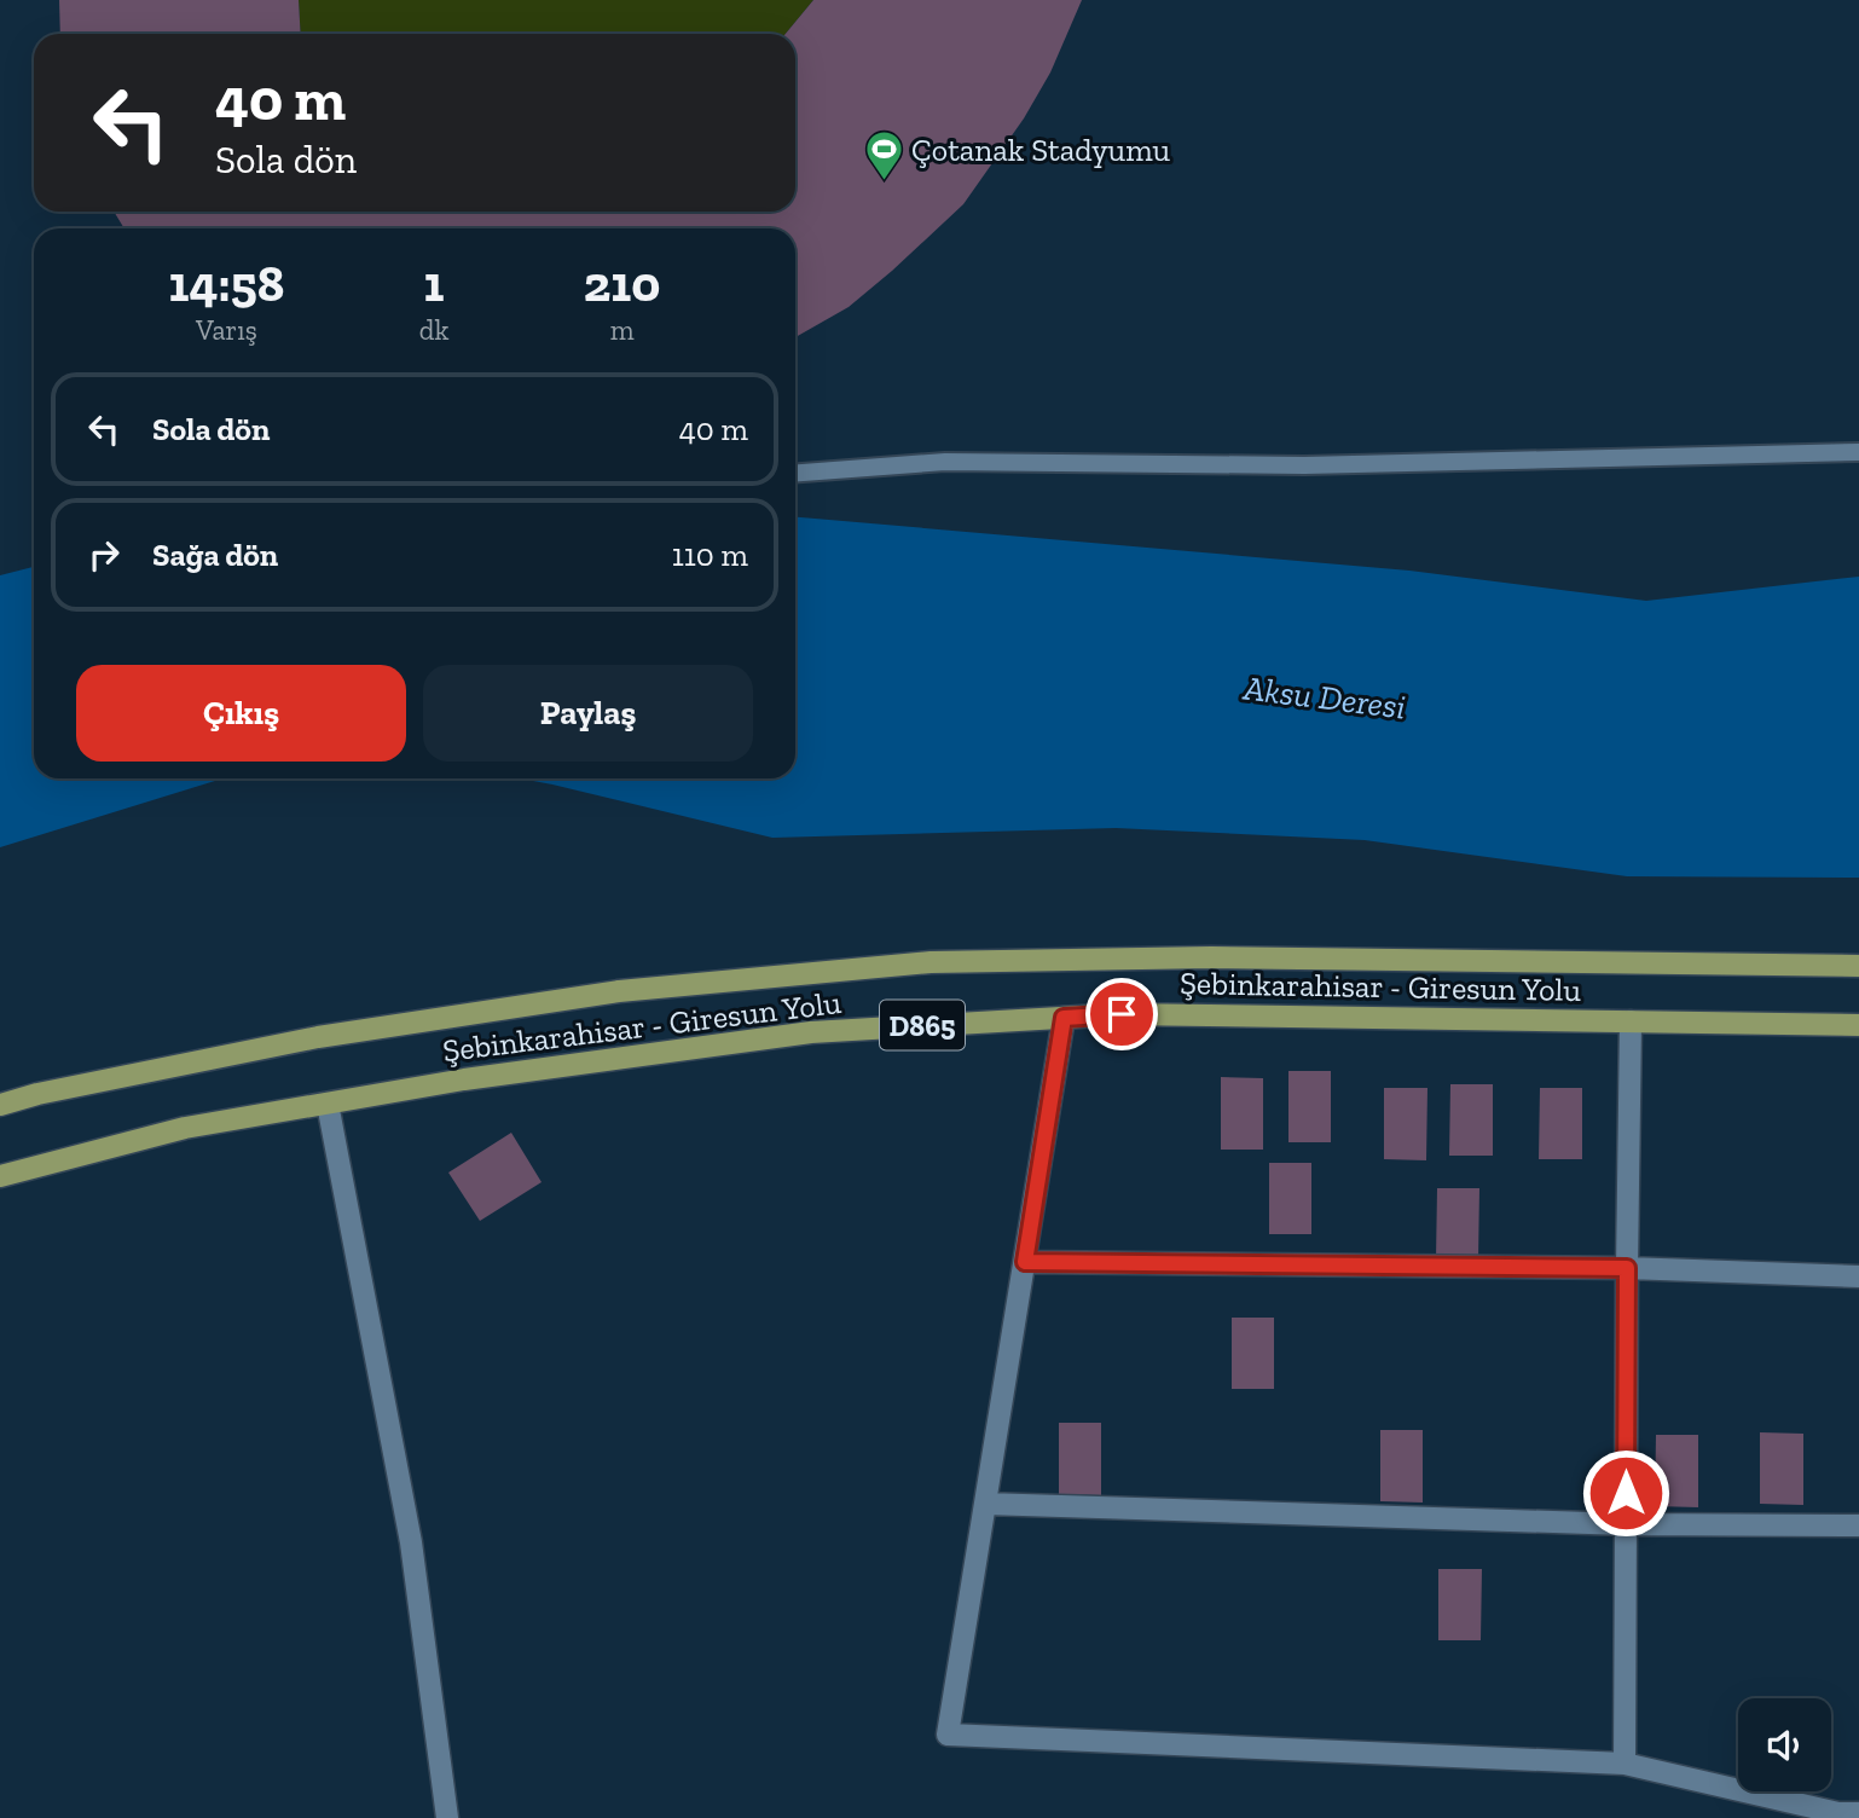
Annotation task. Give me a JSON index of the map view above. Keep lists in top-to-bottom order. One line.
{"streets":{"main road":["Şebinkarahisar - Giresun Yolu","D865"]},"water":["Aksu Deresi"],"places":{"sports":["Çotanak Stadyumu"]},"page":{"turn":["40 m","Sola dön"],"eta":["14:58","Varış","1","dk","210","m"],"list":[{"name":"Sola dön","value":"40 m"},{"name":"Sağa dön","value":"110 m"}],"buttons":["Çıkış","Paylaş"]}}
